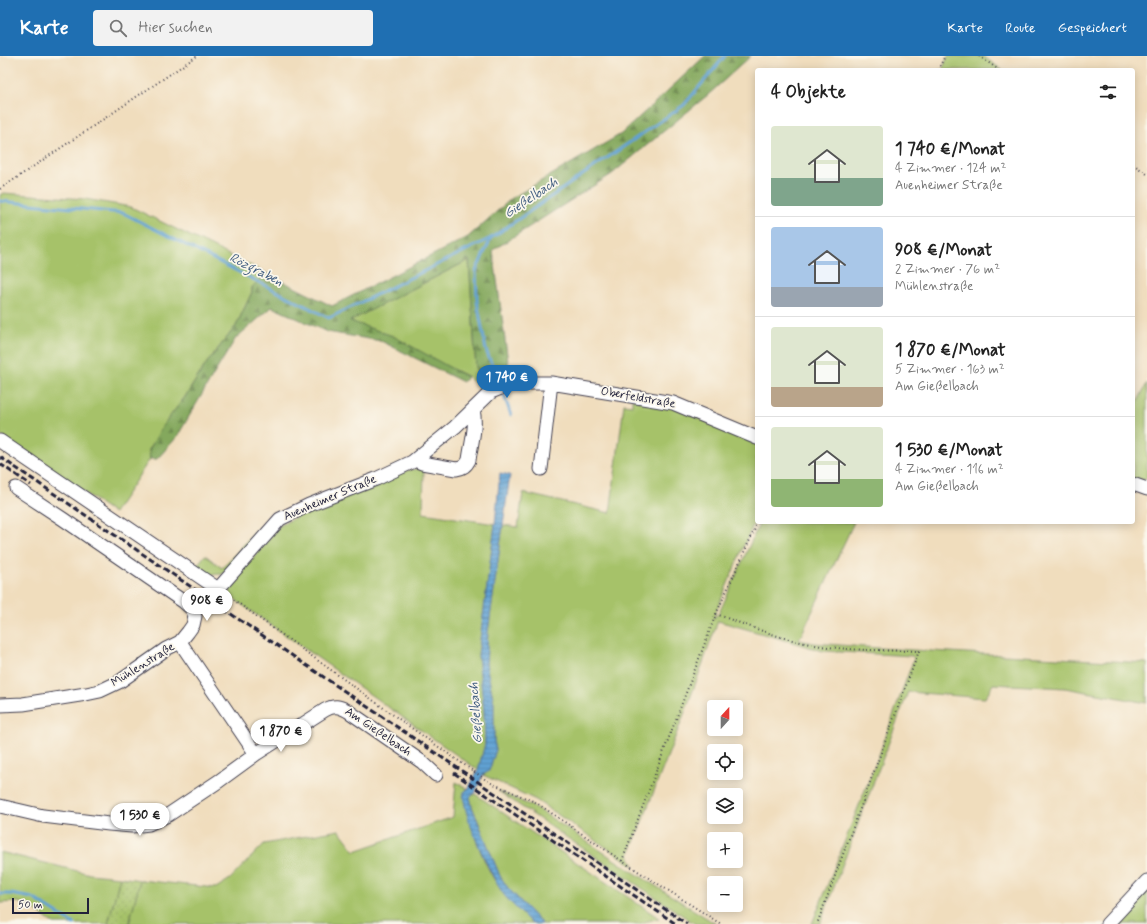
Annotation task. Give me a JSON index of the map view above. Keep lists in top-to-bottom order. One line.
{"streets":{"street":["Oberfeldstraße","Auenheimer Straße","Mühlenstraße","Am Gießelbach"]},"crossings":[["Oberfeldstraße","Auenheimer Straße"]],"water":["Gießelbach","Rözgraben"],"scale_bar":"50 m","north":"top","page":{"header":"Karte","search":"Hier suchen","nav":["Karte","Route","Gespeichert"],"heading":"4 Objekte","list":[{"name":"1 740 €/Monat","note":"4 Zimmer · 124 m² · Auenheimer Straße"},{"name":"908 €/Monat","note":"2 Zimmer · 76 m² · Mühlenstraße"},{"name":"1 870 €/Monat","note":"5 Zimmer · 163 m² · Am Gießelbach"},{"name":"1 530 €/Monat","note":"4 Zimmer · 116 m² · Am Gießelbach"}],"price":["1 740 €","908 €","1 870 €","1 530 €"],"map_buttons":["+","−"],"scale":"50 m"}}
